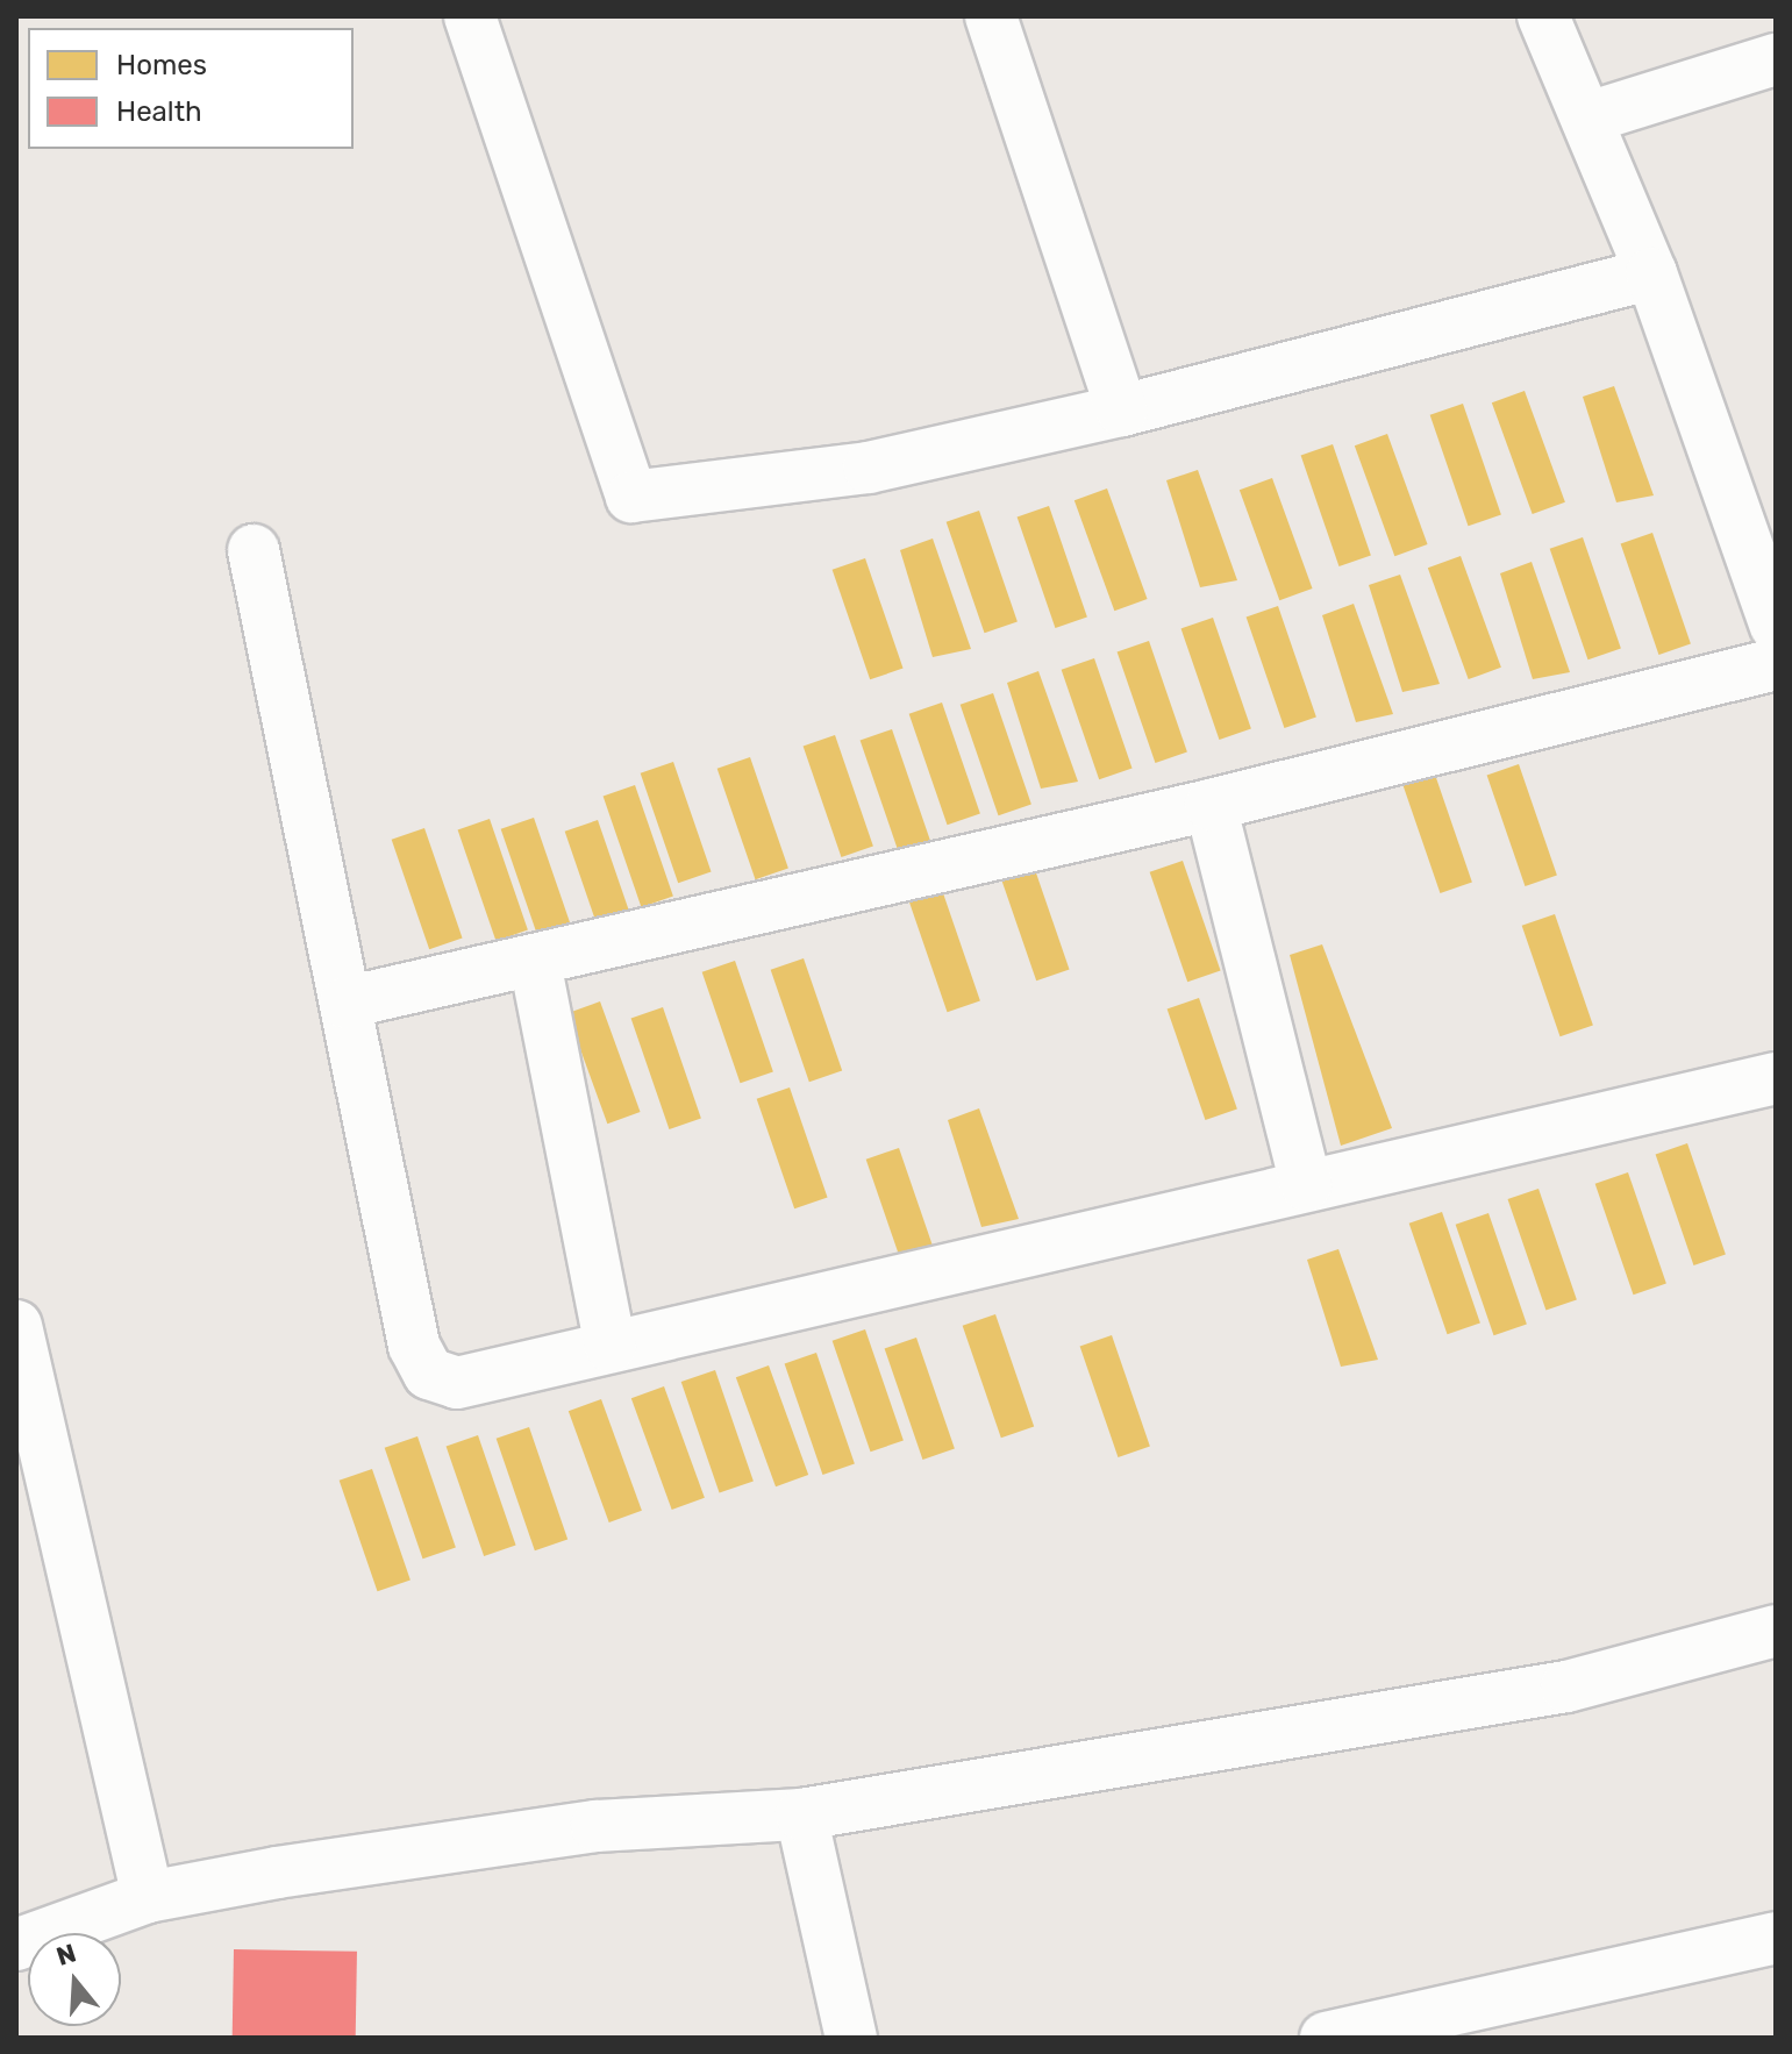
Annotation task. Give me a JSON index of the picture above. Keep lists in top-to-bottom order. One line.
{"legend":["Homes","Health"],"north":"top"}
